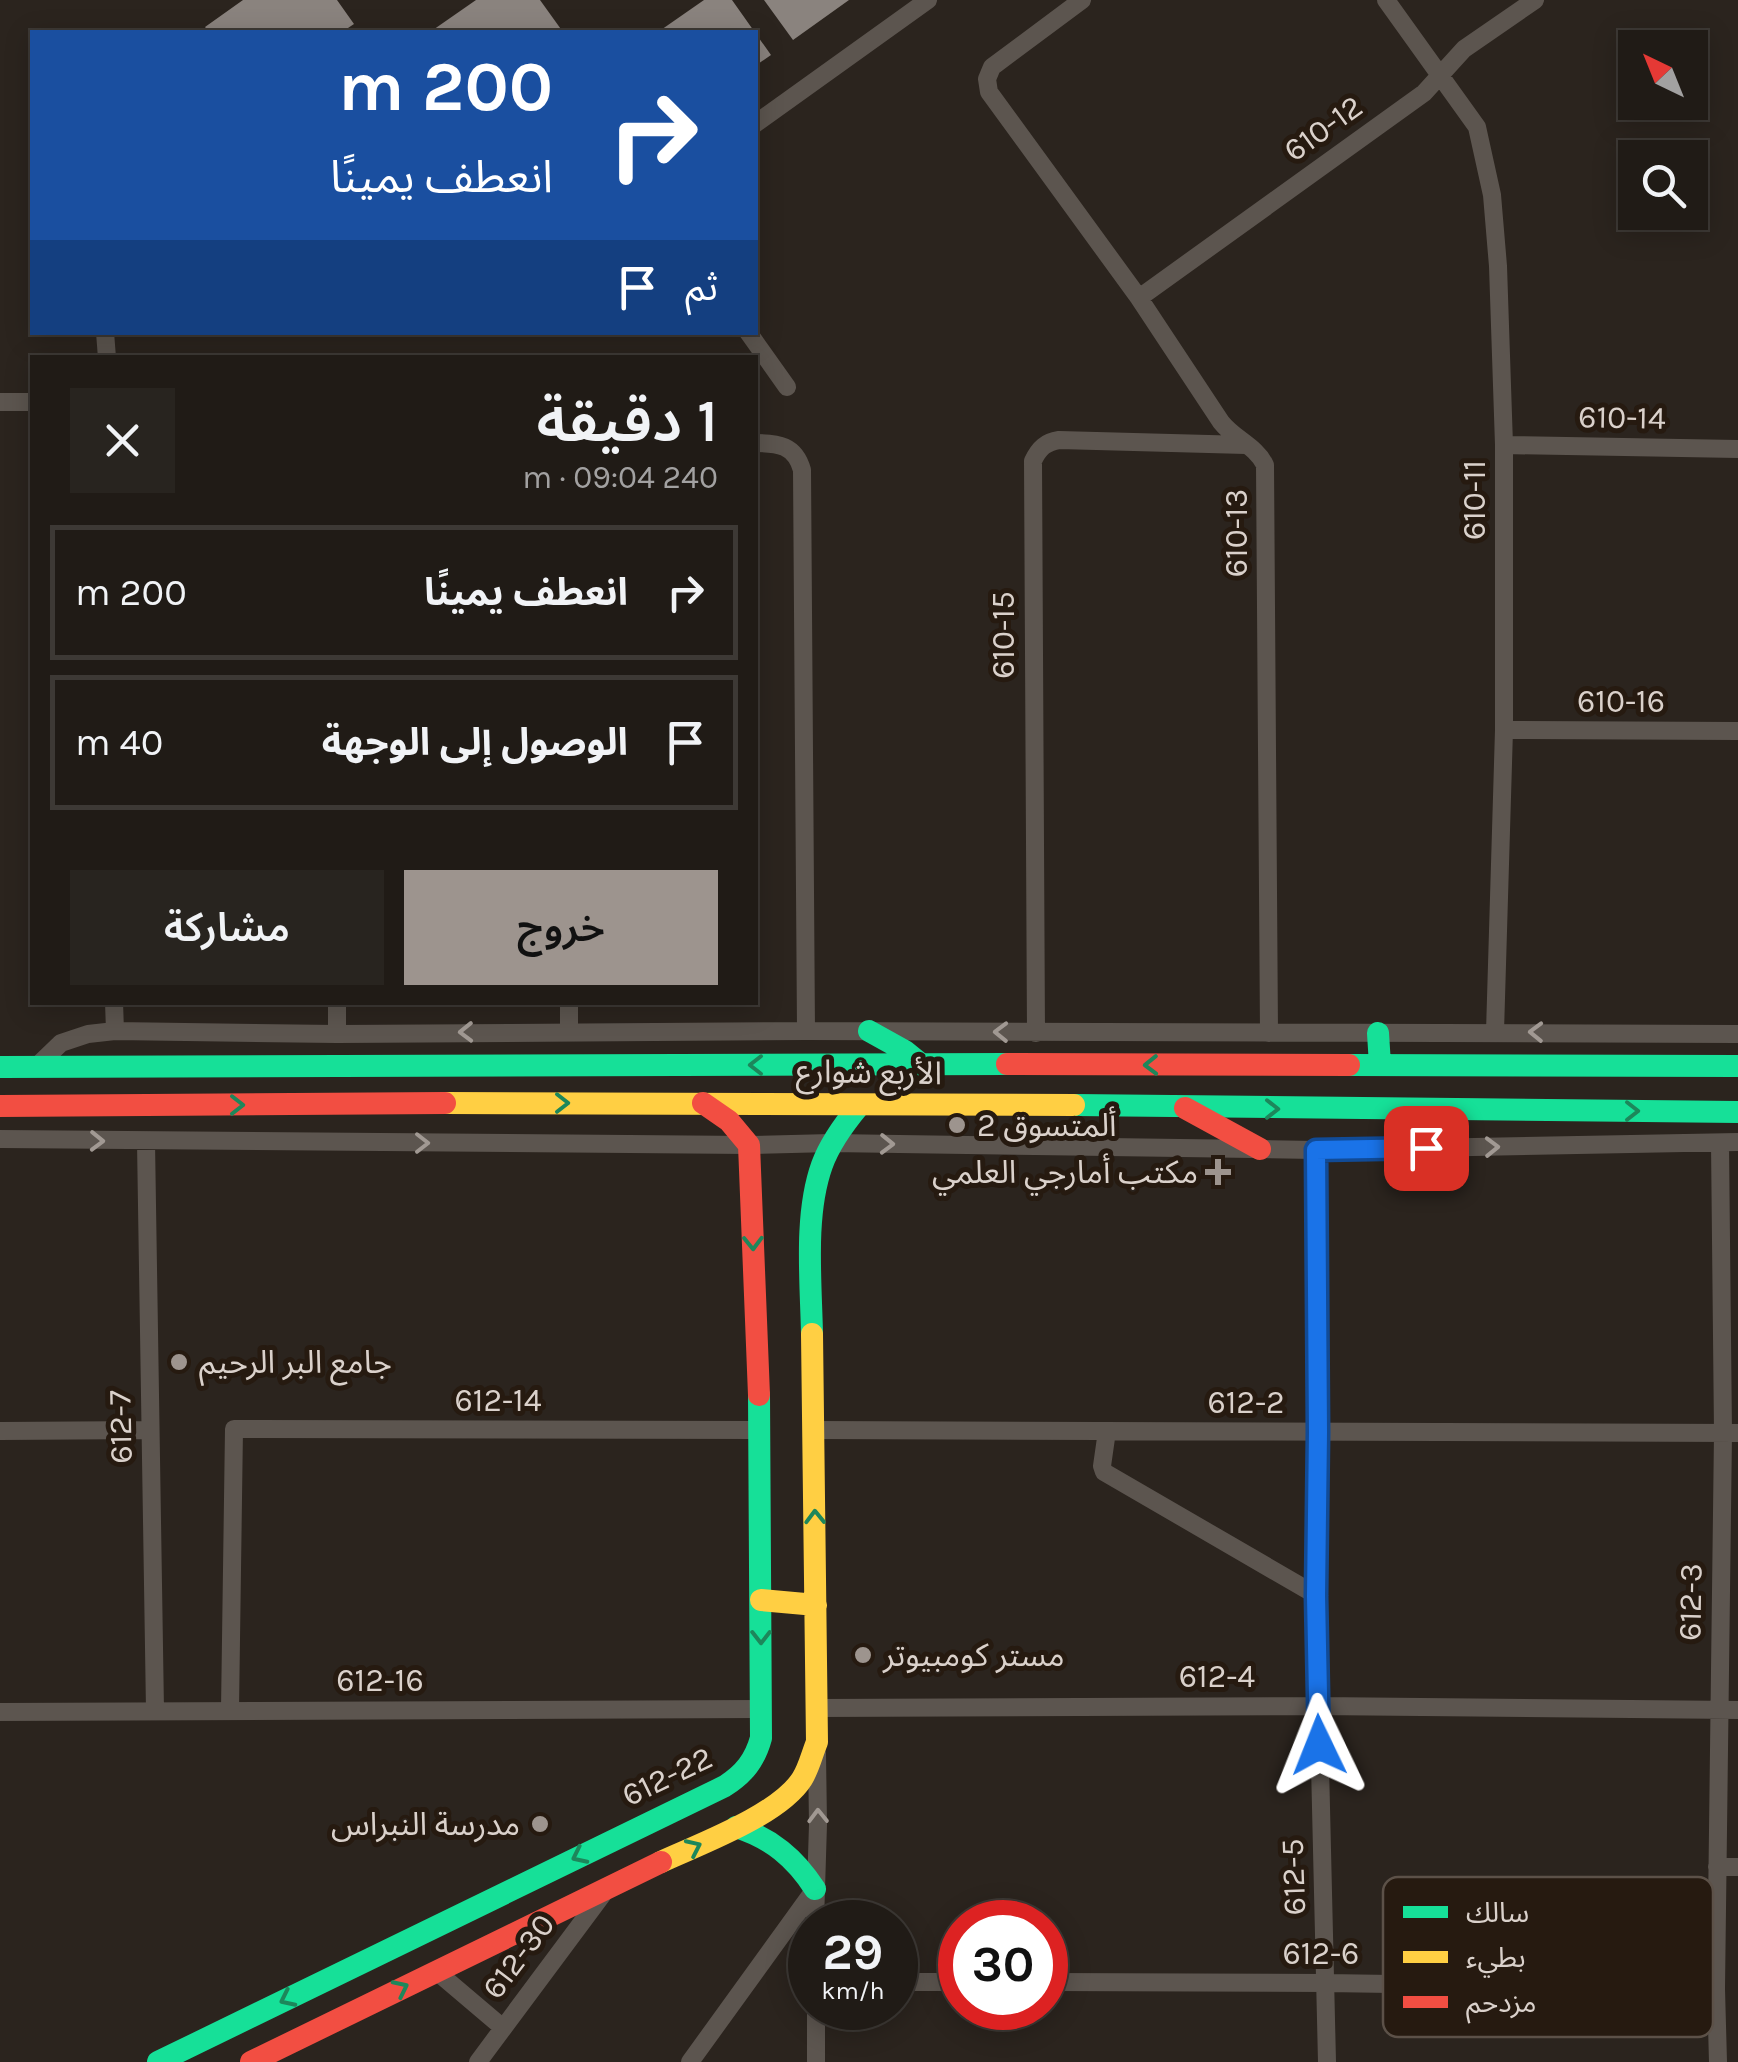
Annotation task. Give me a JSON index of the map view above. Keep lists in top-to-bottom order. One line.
{"streets":{"main road":["الأربع شوارع","612-22"],"street":["610-12","610-14","610-11","610-13","610-15","610-16","612-14","612-2","612-7","612-3","612-4","612-16","612-5","612-6","612-30"]},"crossings":[["610-12","610-11"],["610-12","610-13"],["610-14","610-11"],["610-11","610-16"],["610-13","610-15"],["612-14","612-16"],["612-14","612-22"],["612-2","612-3"],["612-2","612-5"],["612-7","612-16"],["612-3","612-4"],["612-3","612-6"],["612-4","612-5"],["612-16","612-22"],["612-5","612-6"]],"places":{"other":["ألمتسوق 2","جامع البر الرحيم","مستر كومبيوتر","مدرسة النبراس"],"health":["مكتب أمارجي العلمي"]},"legend":["سالك","بطيء","مزدحم"],"north":"top left","page":{"turn":["200 m","انعطف يمينًا"],"then":"ثم","heading":["1 دقيقة","240 m · 09:04"],"list":[{"name":"انعطف يمينًا","value":"200 m"},{"name":"الوصول إلى الوجهة","value":"40 m"}],"buttons":["خروج","مشاركة"],"speed":"29 km/h","limit":"30"}}
